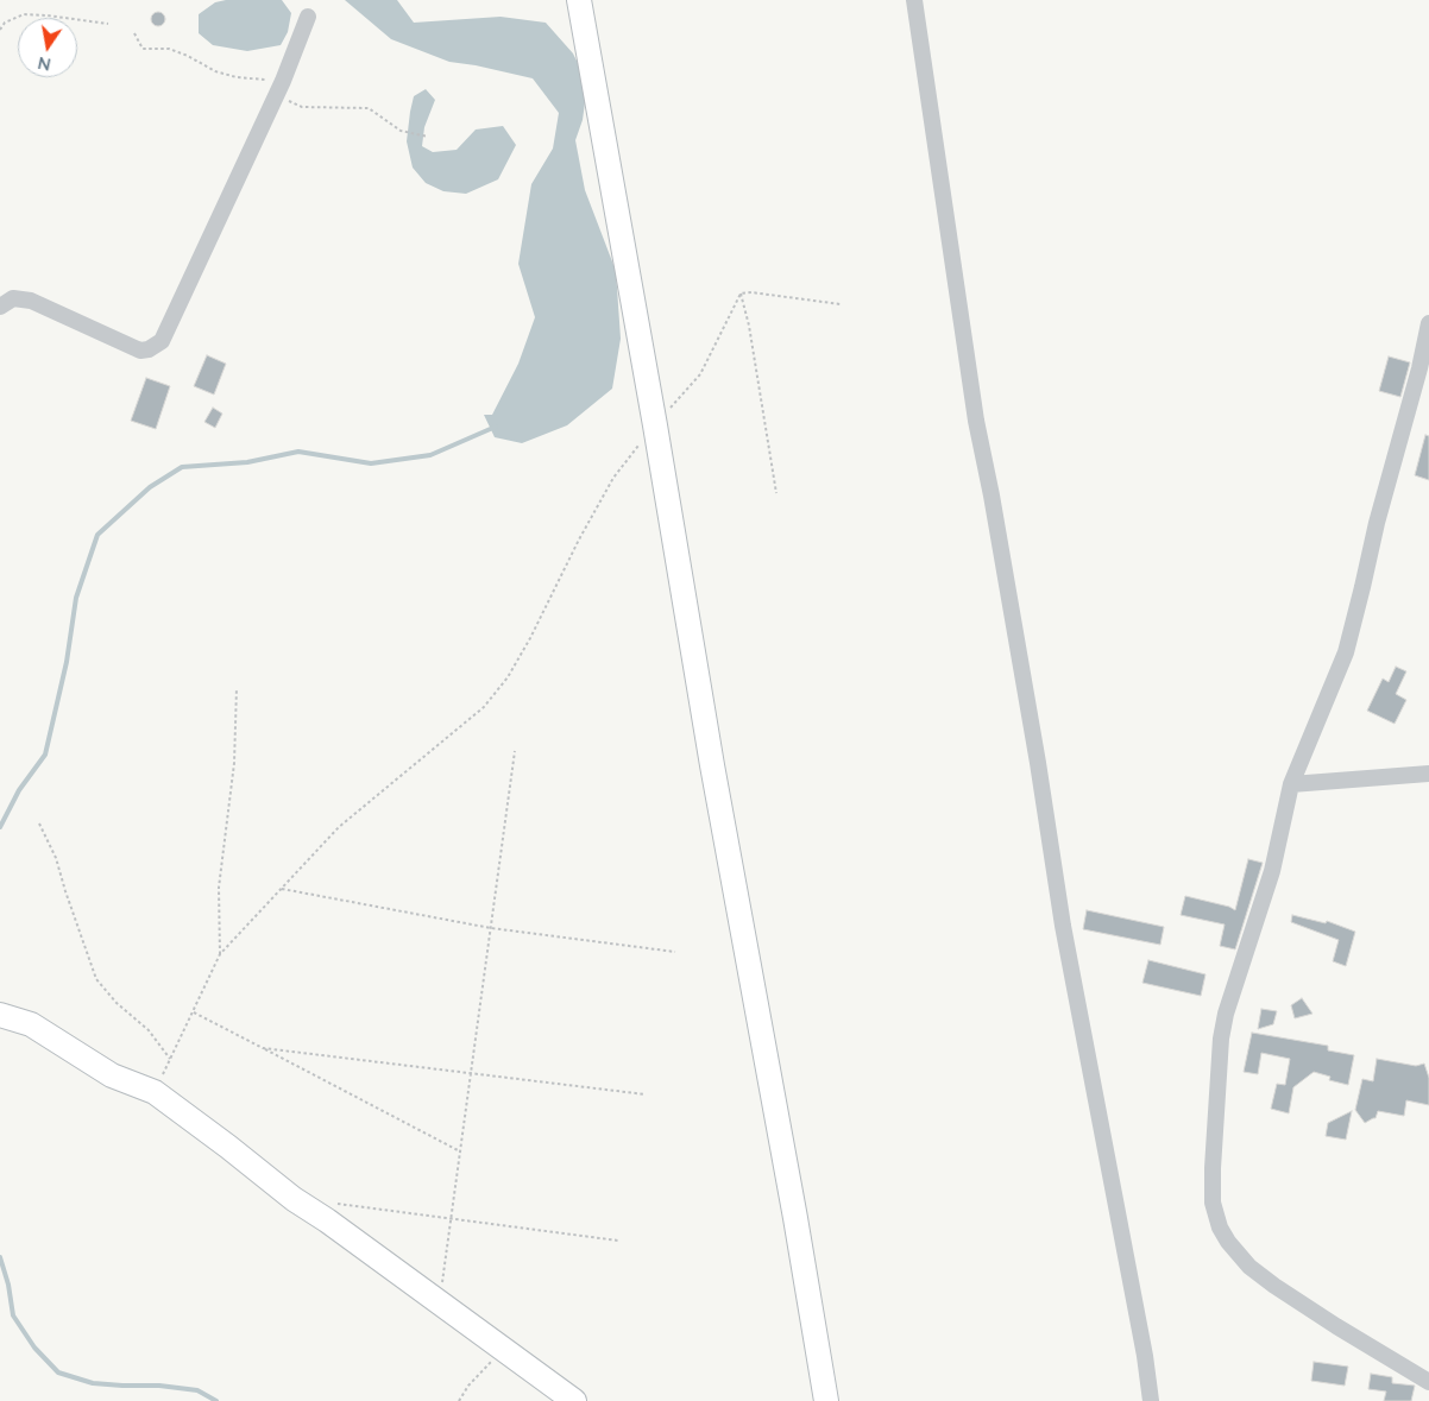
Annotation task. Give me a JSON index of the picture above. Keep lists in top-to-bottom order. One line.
{"north":"bottom"}
